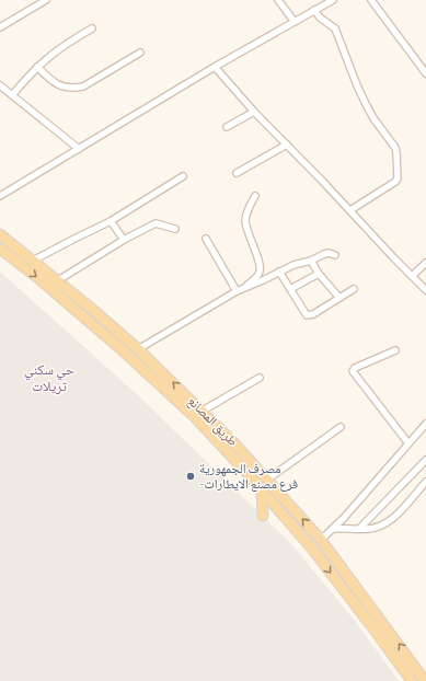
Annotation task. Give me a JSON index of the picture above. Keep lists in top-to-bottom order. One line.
{"streets":{"main road":["طريق المصانع"]},"districts":["حي سكني تريلات"],"places":["مصرف الجمهورية -فرع مصنع الايطارات"]}
